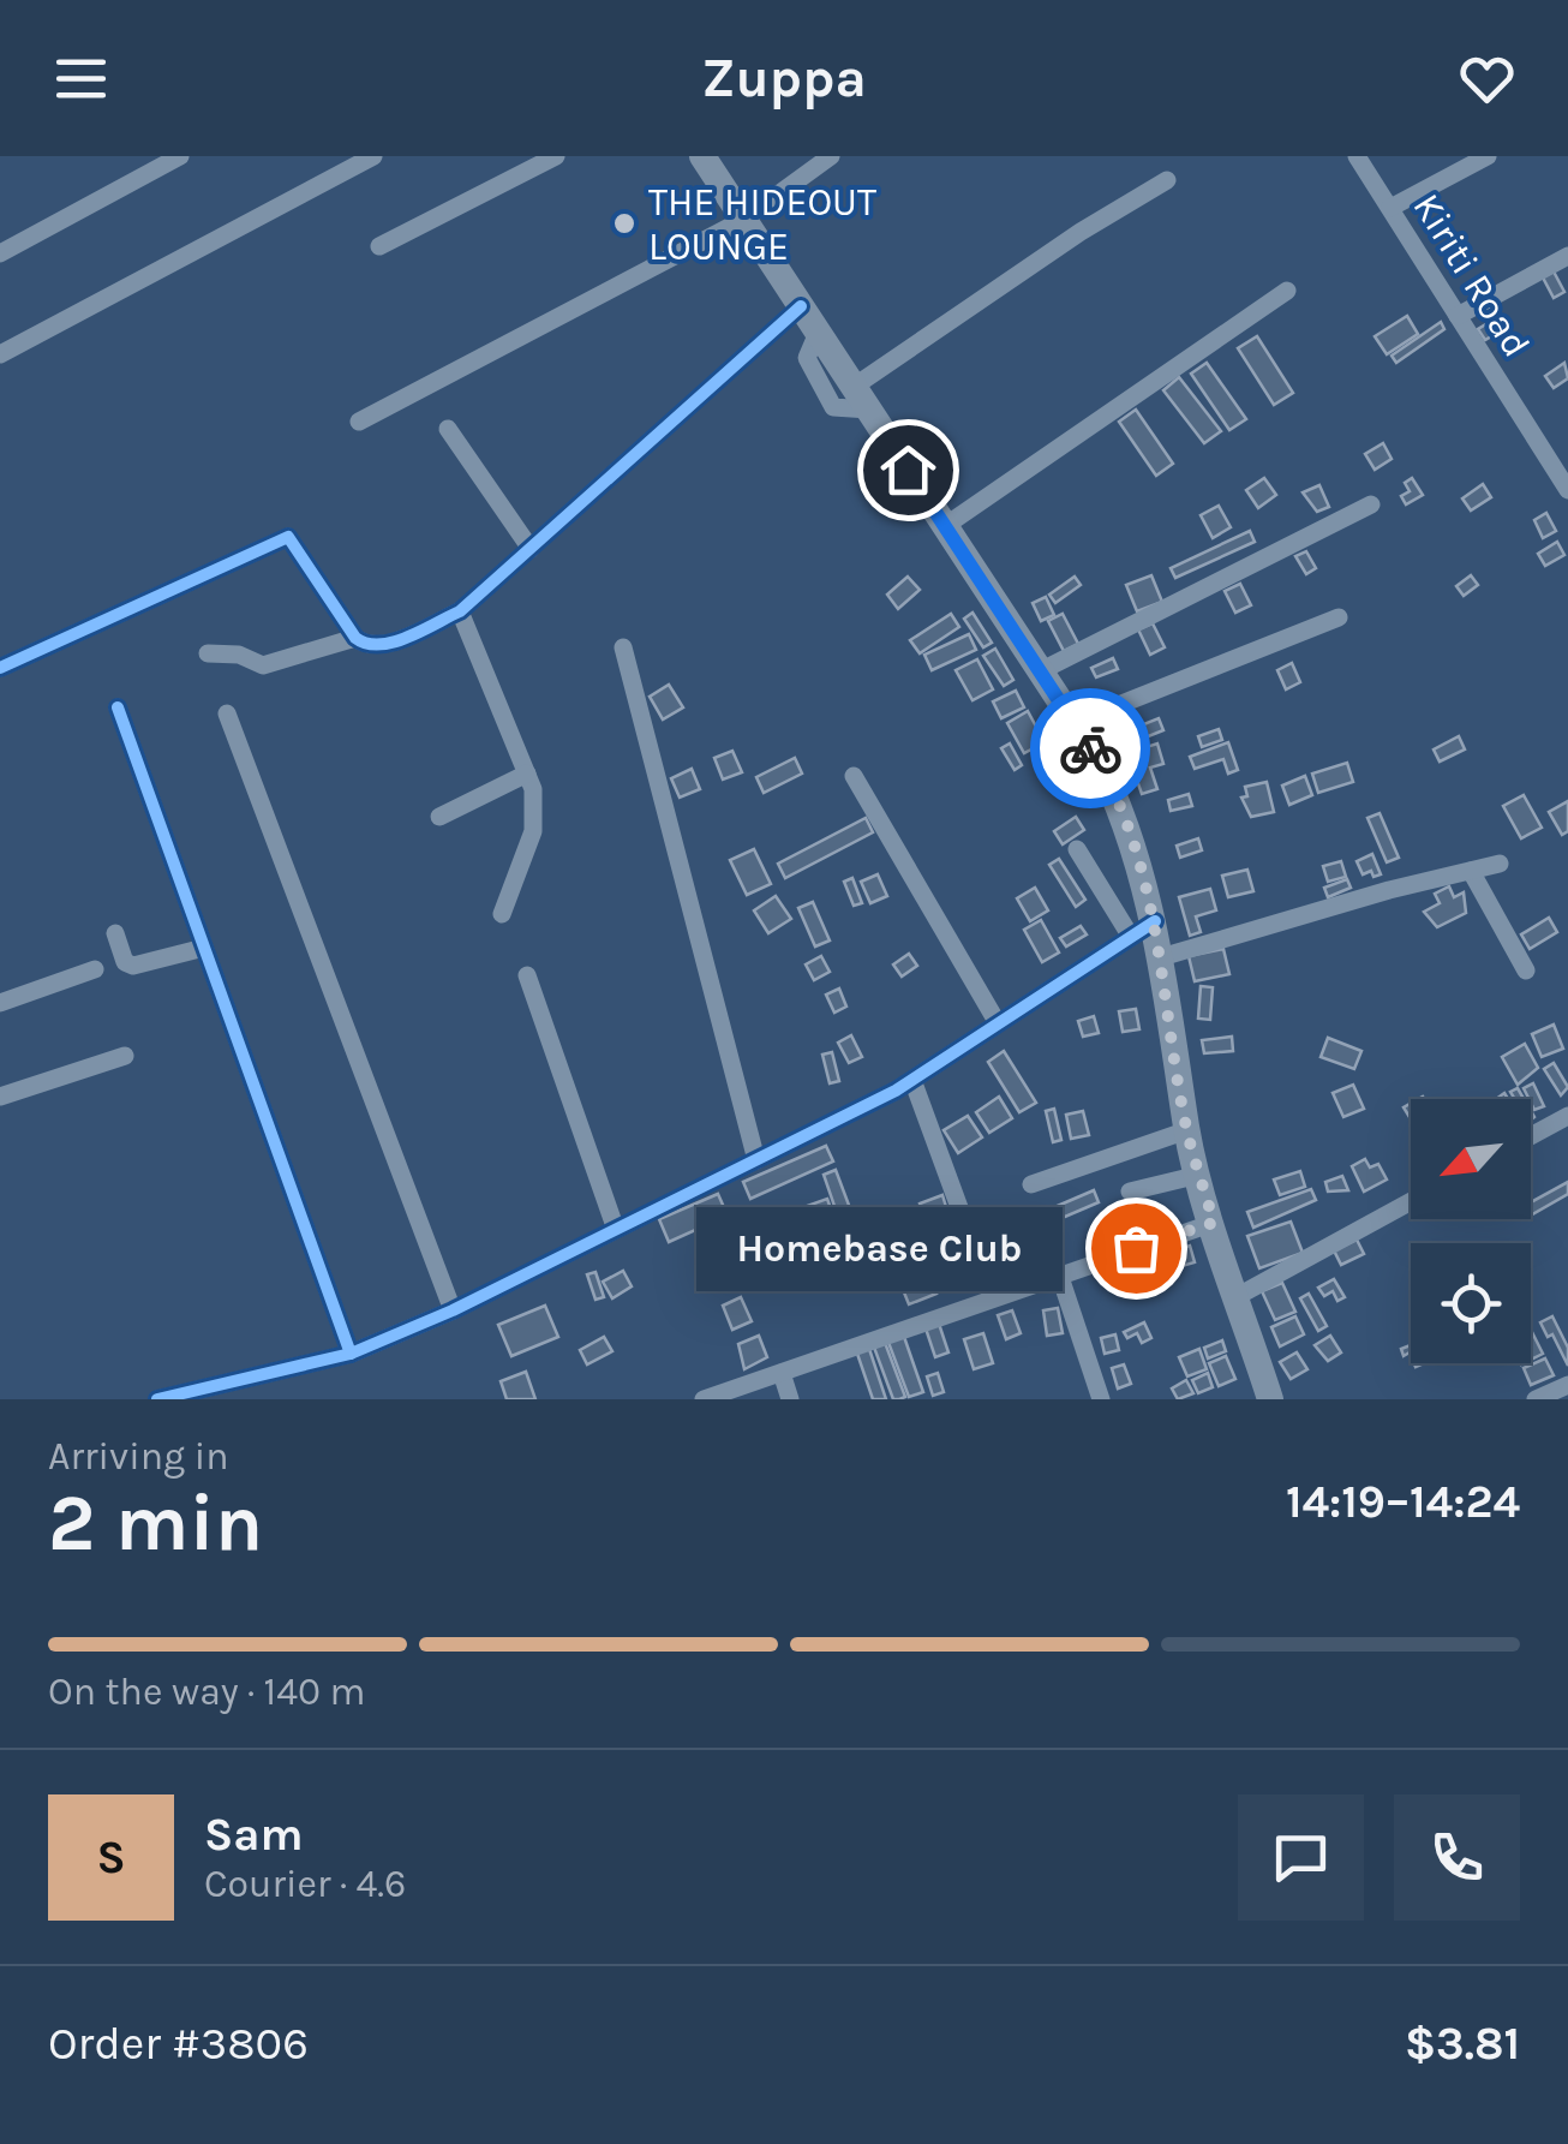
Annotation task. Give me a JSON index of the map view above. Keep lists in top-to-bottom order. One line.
{"streets":{"street":["Kiriti Road"]},"places":["THE HIDEOUT LOUNGE","Homebase Club"],"north":"bottom left","page":{"header":"Zuppa","bubble":"Homebase Club","heading":["2 min","Arriving in","14:19–14:24"],"panel":["Sam","Courier · 4.6","Order #3806","$3.81"],"bar":"On the way · 140 m","round":"S"}}
